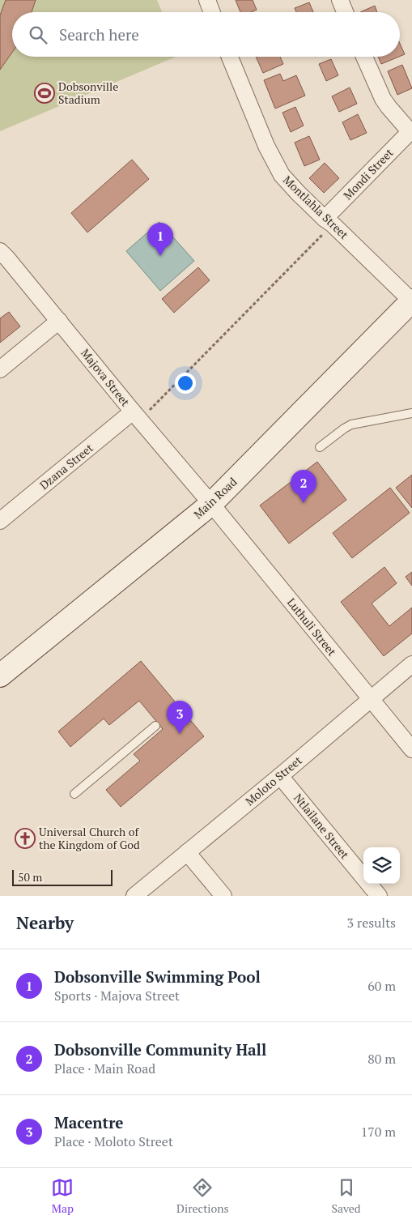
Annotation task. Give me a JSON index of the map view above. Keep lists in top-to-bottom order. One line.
{"streets":{"street":["Mondi Street","Montlahla Street","Majova Street","Dzana Street","Main Road","Luthuli Street","Moloto Street","Ntlailane Street"]},"crossings":[["Mondi Street","Montlahla Street"],["Montlahla Street","Main Road"],["Majova Street","Dzana Street"],["Majova Street","Main Road"],["Majova Street","Luthuli Street"],["Main Road","Luthuli Street"],["Luthuli Street","Moloto Street"],["Moloto Street","Ntlailane Street"]],"places":{"sports":["Dobsonville Stadium"],"church":["Universal Church of the Kingdom of God"]},"scale_bar":"50 m","page":{"search":"Search here","pins":["1","2","3"],"scale":"50 m","heading":["Nearby","3 results"],"list":[{"mark":"1","name":"Dobsonville Swimming Pool","note":"Sports · Majova Street","value":"60 m"},{"mark":"2","name":"Dobsonville Community Hall","note":"Place · Main Road","value":"80 m"},{"mark":"3","name":"Macentre","note":"Place · Moloto Street","value":"170 m"}],"nav":["Map","Directions","Saved"]}}
